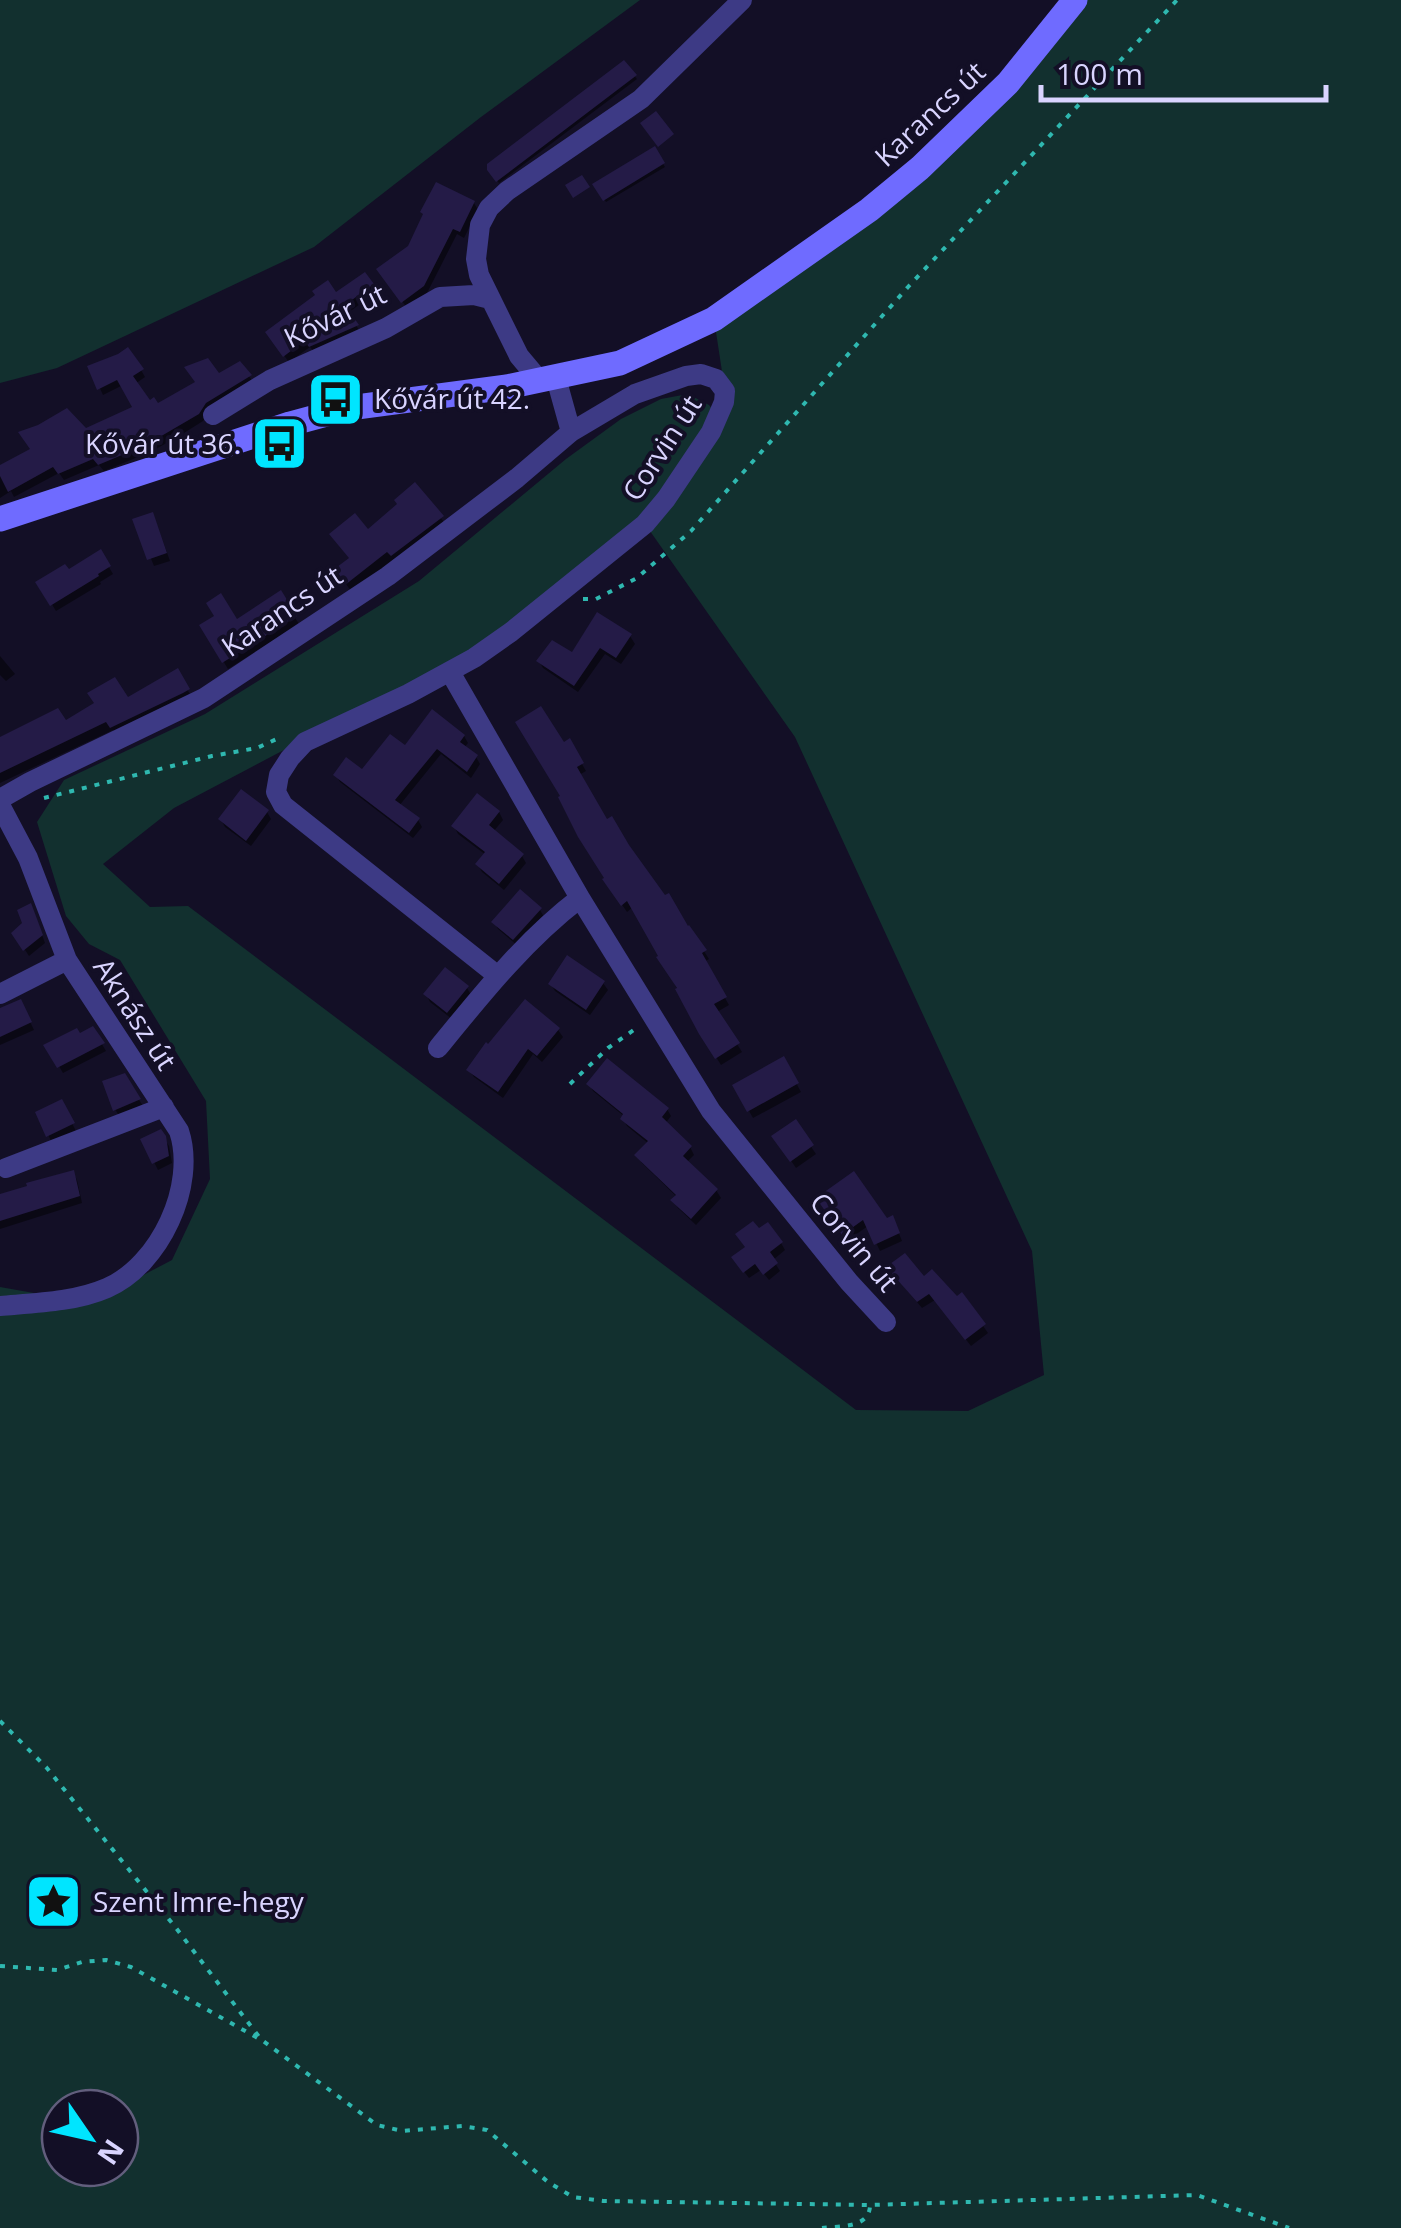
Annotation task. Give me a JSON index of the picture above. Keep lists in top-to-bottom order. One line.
{"streets":{"main road":["Karancs út"],"street":["Kővár út","Corvin út","Aknász út"]},"crossings":[["Karancs út","Corvin út"],["Karancs út","Aknász út"]],"places":{"bus stop":["Kővár út 42.","Kővár út 36."],"place":["Szent Imre-hegy"]},"scale_bar":"100 m","north":"bottom right"}
